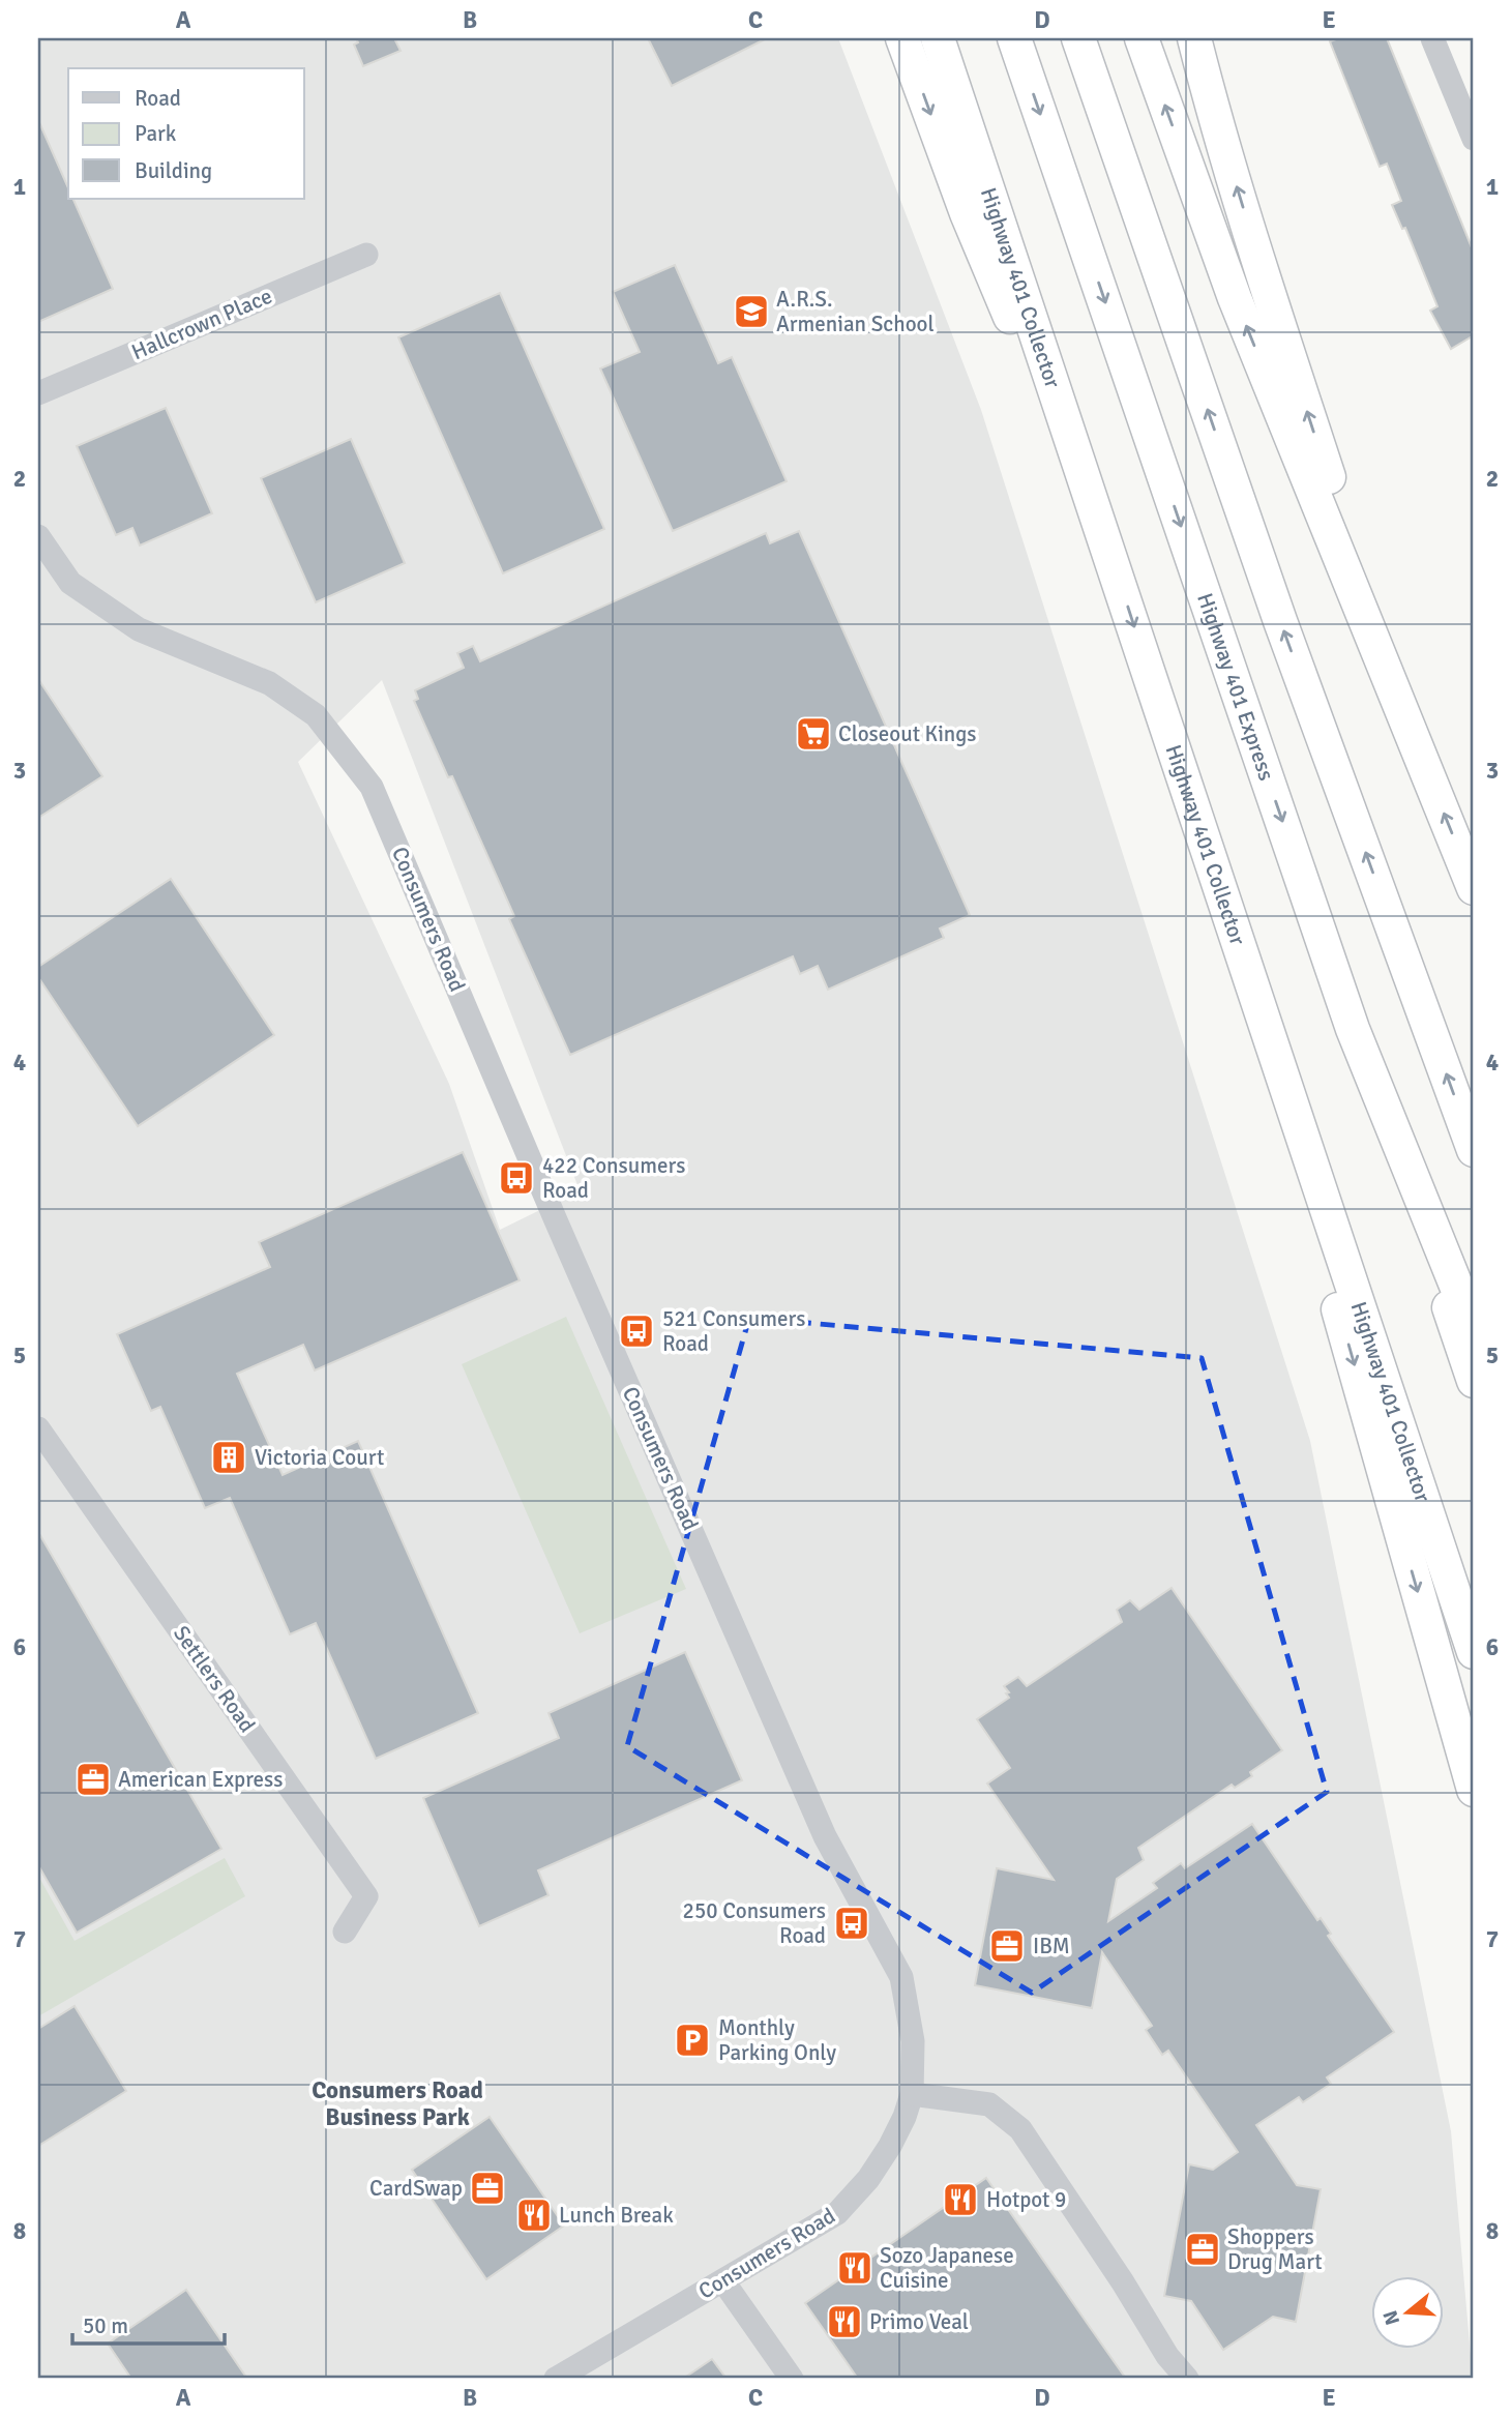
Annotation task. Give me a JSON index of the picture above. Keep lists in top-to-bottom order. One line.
{"streets":{"highway":["Highway 401 Collector","Highway 401 Express"],"street":["Hallcrown Place","Consumers Road","Settlers Road"]},"districts":["Consumers Road Business Park"],"places":{"school or university":["A.R.S. Armenian School"],"supermarket":["Closeout Kings"],"bus stop":["422 Consumers Road","521 Consumers Road","250 Consumers Road"],"building":["Victoria Court"],"office":["American Express","IBM","CardSwap","Shoppers Drug Mart"],"parking":["Monthly Parking Only"],"restaurant":["Hotpot 9","Lunch Break","Sozo Japanese Cuisine","Primo Veal"]},"legend":["Road","Park","Building"],"scale_bar":"50 m","north":"left","grid":{"columns":["A","B","C","D","E"],"rows":["1","2","3","4","5","6","7","8"]}}
